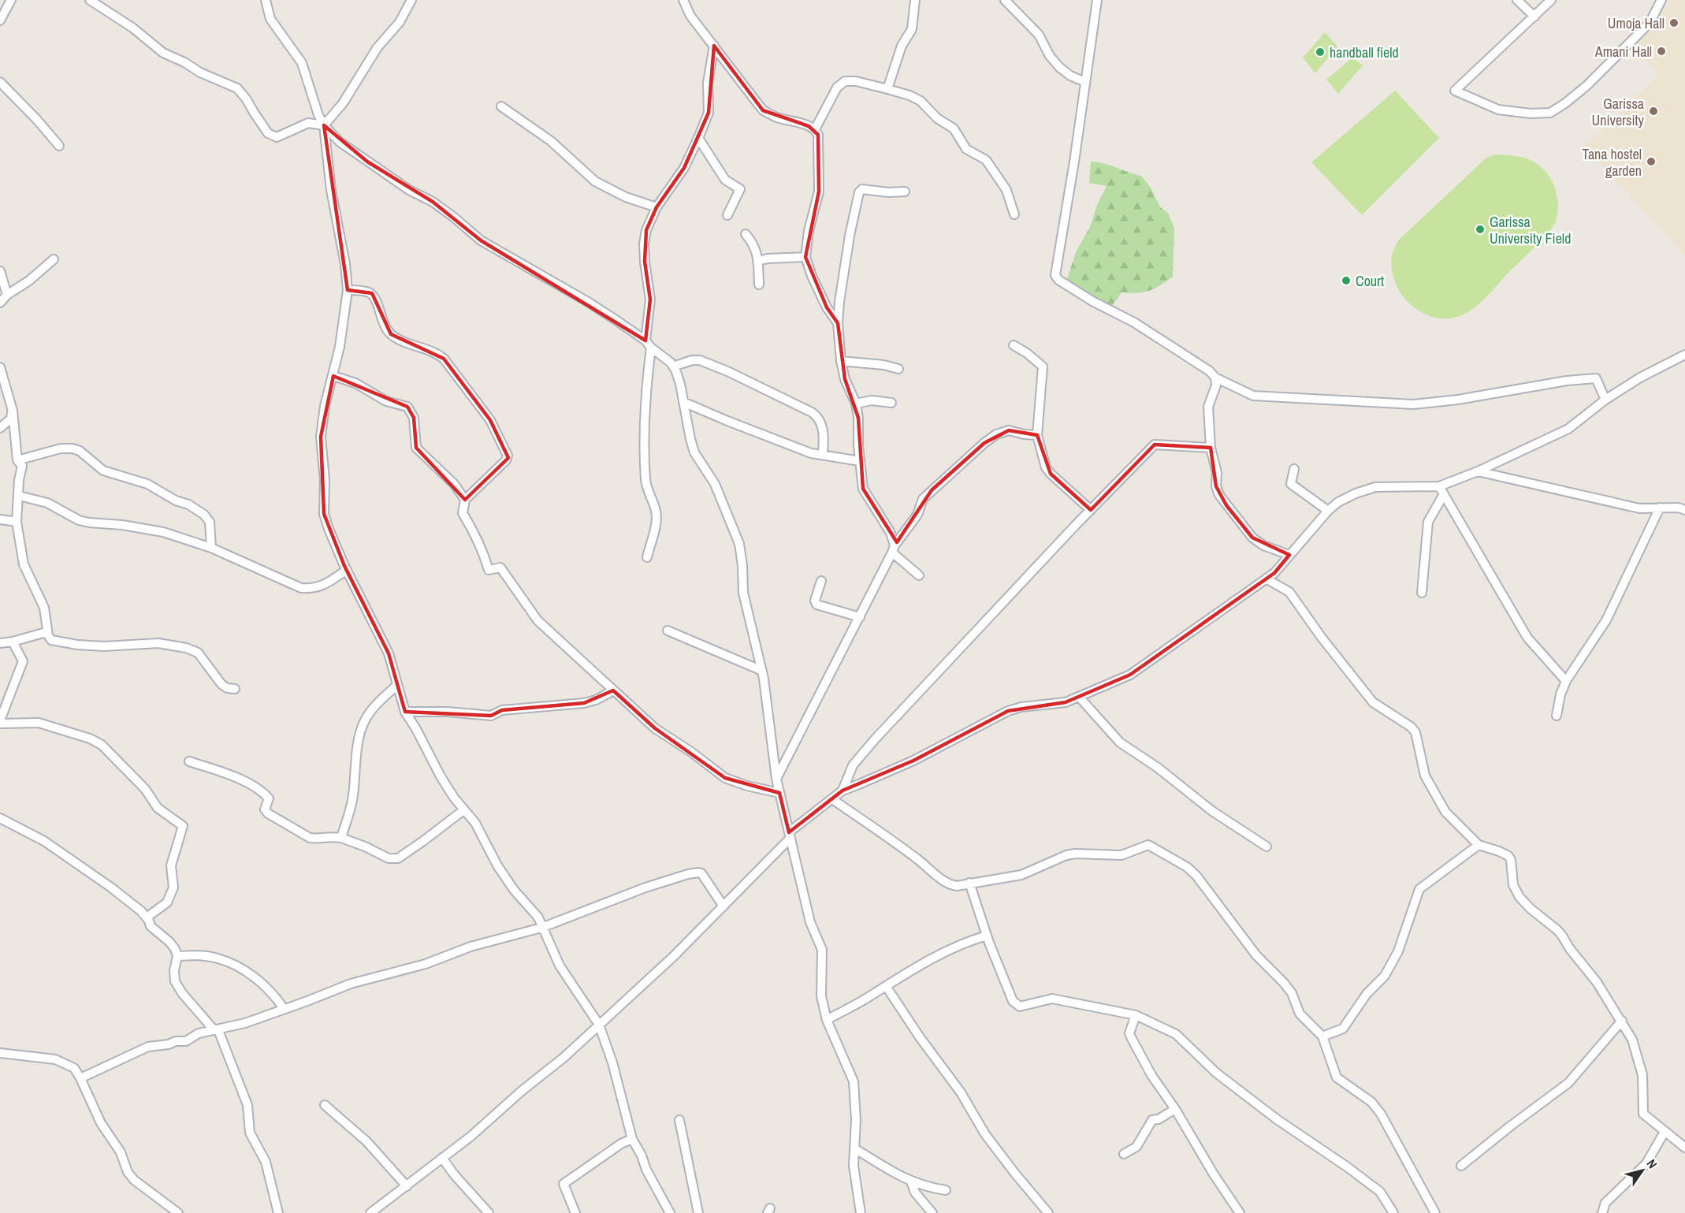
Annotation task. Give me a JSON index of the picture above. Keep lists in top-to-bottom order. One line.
{"places":["Umoja Hall","Amani Hall","handball field","Garissa University","Tana hostel garden","Garissa University Field","Court"],"north":"top right"}
